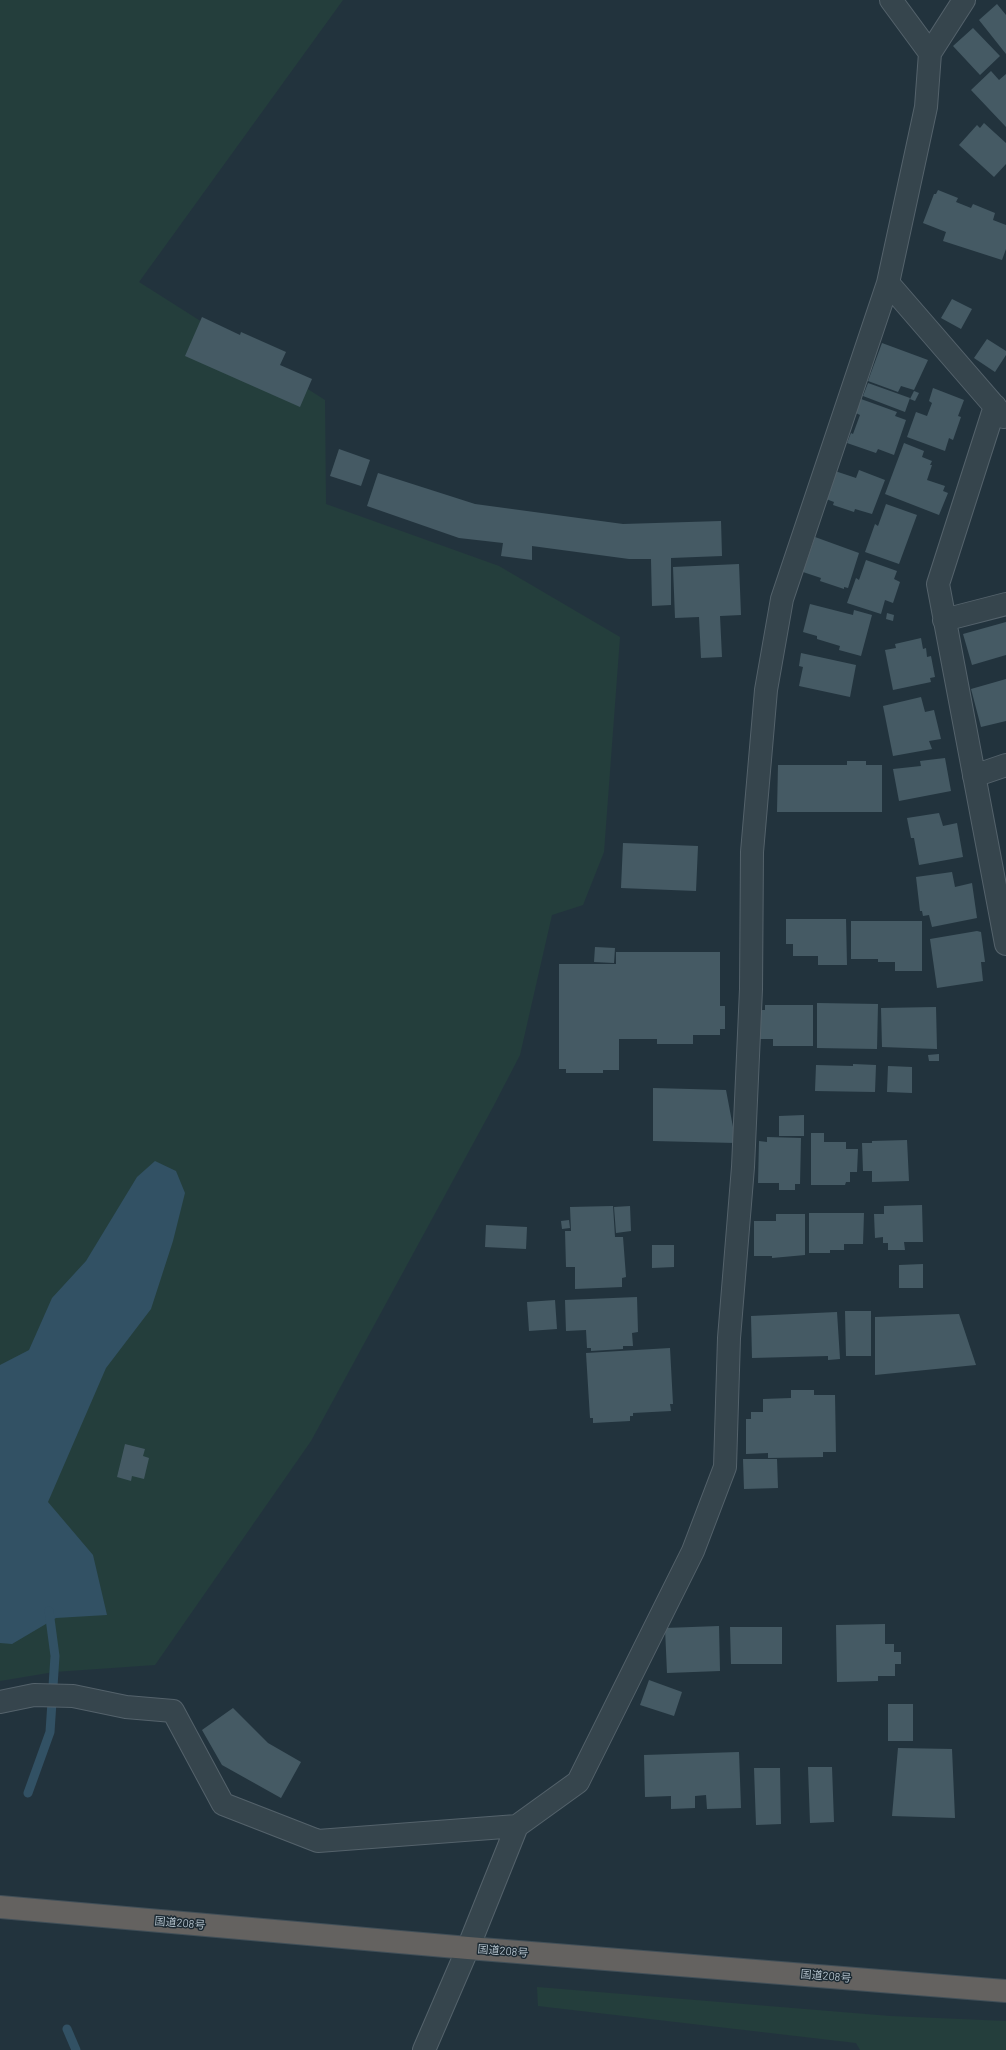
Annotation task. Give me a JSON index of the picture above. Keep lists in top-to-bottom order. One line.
{"streets":{"highway":["国道208号"]}}
